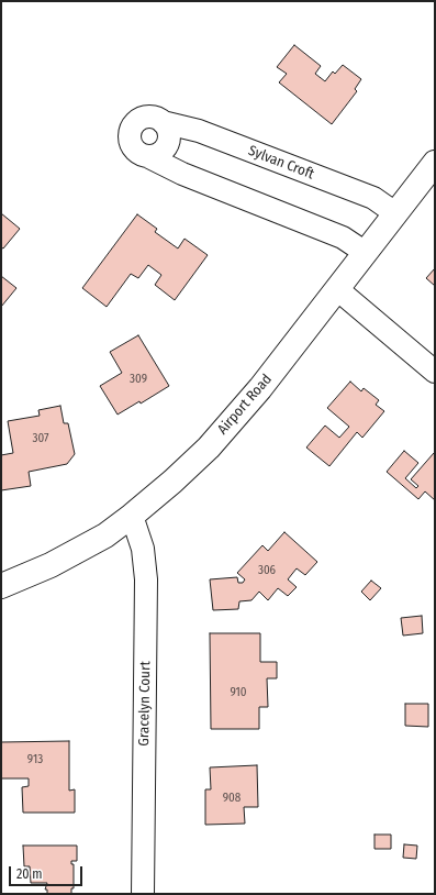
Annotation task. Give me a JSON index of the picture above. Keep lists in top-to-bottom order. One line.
{"streets":{"street":["Sylvan Croft","Airport Road","Gracelyn Court"]},"crossings":[["Sylvan Croft","Airport Road"],["Airport Road","Gracelyn Court"]],"house_numbers":["309","307","306","910","913","908"],"scale_bar":"20 m"}
